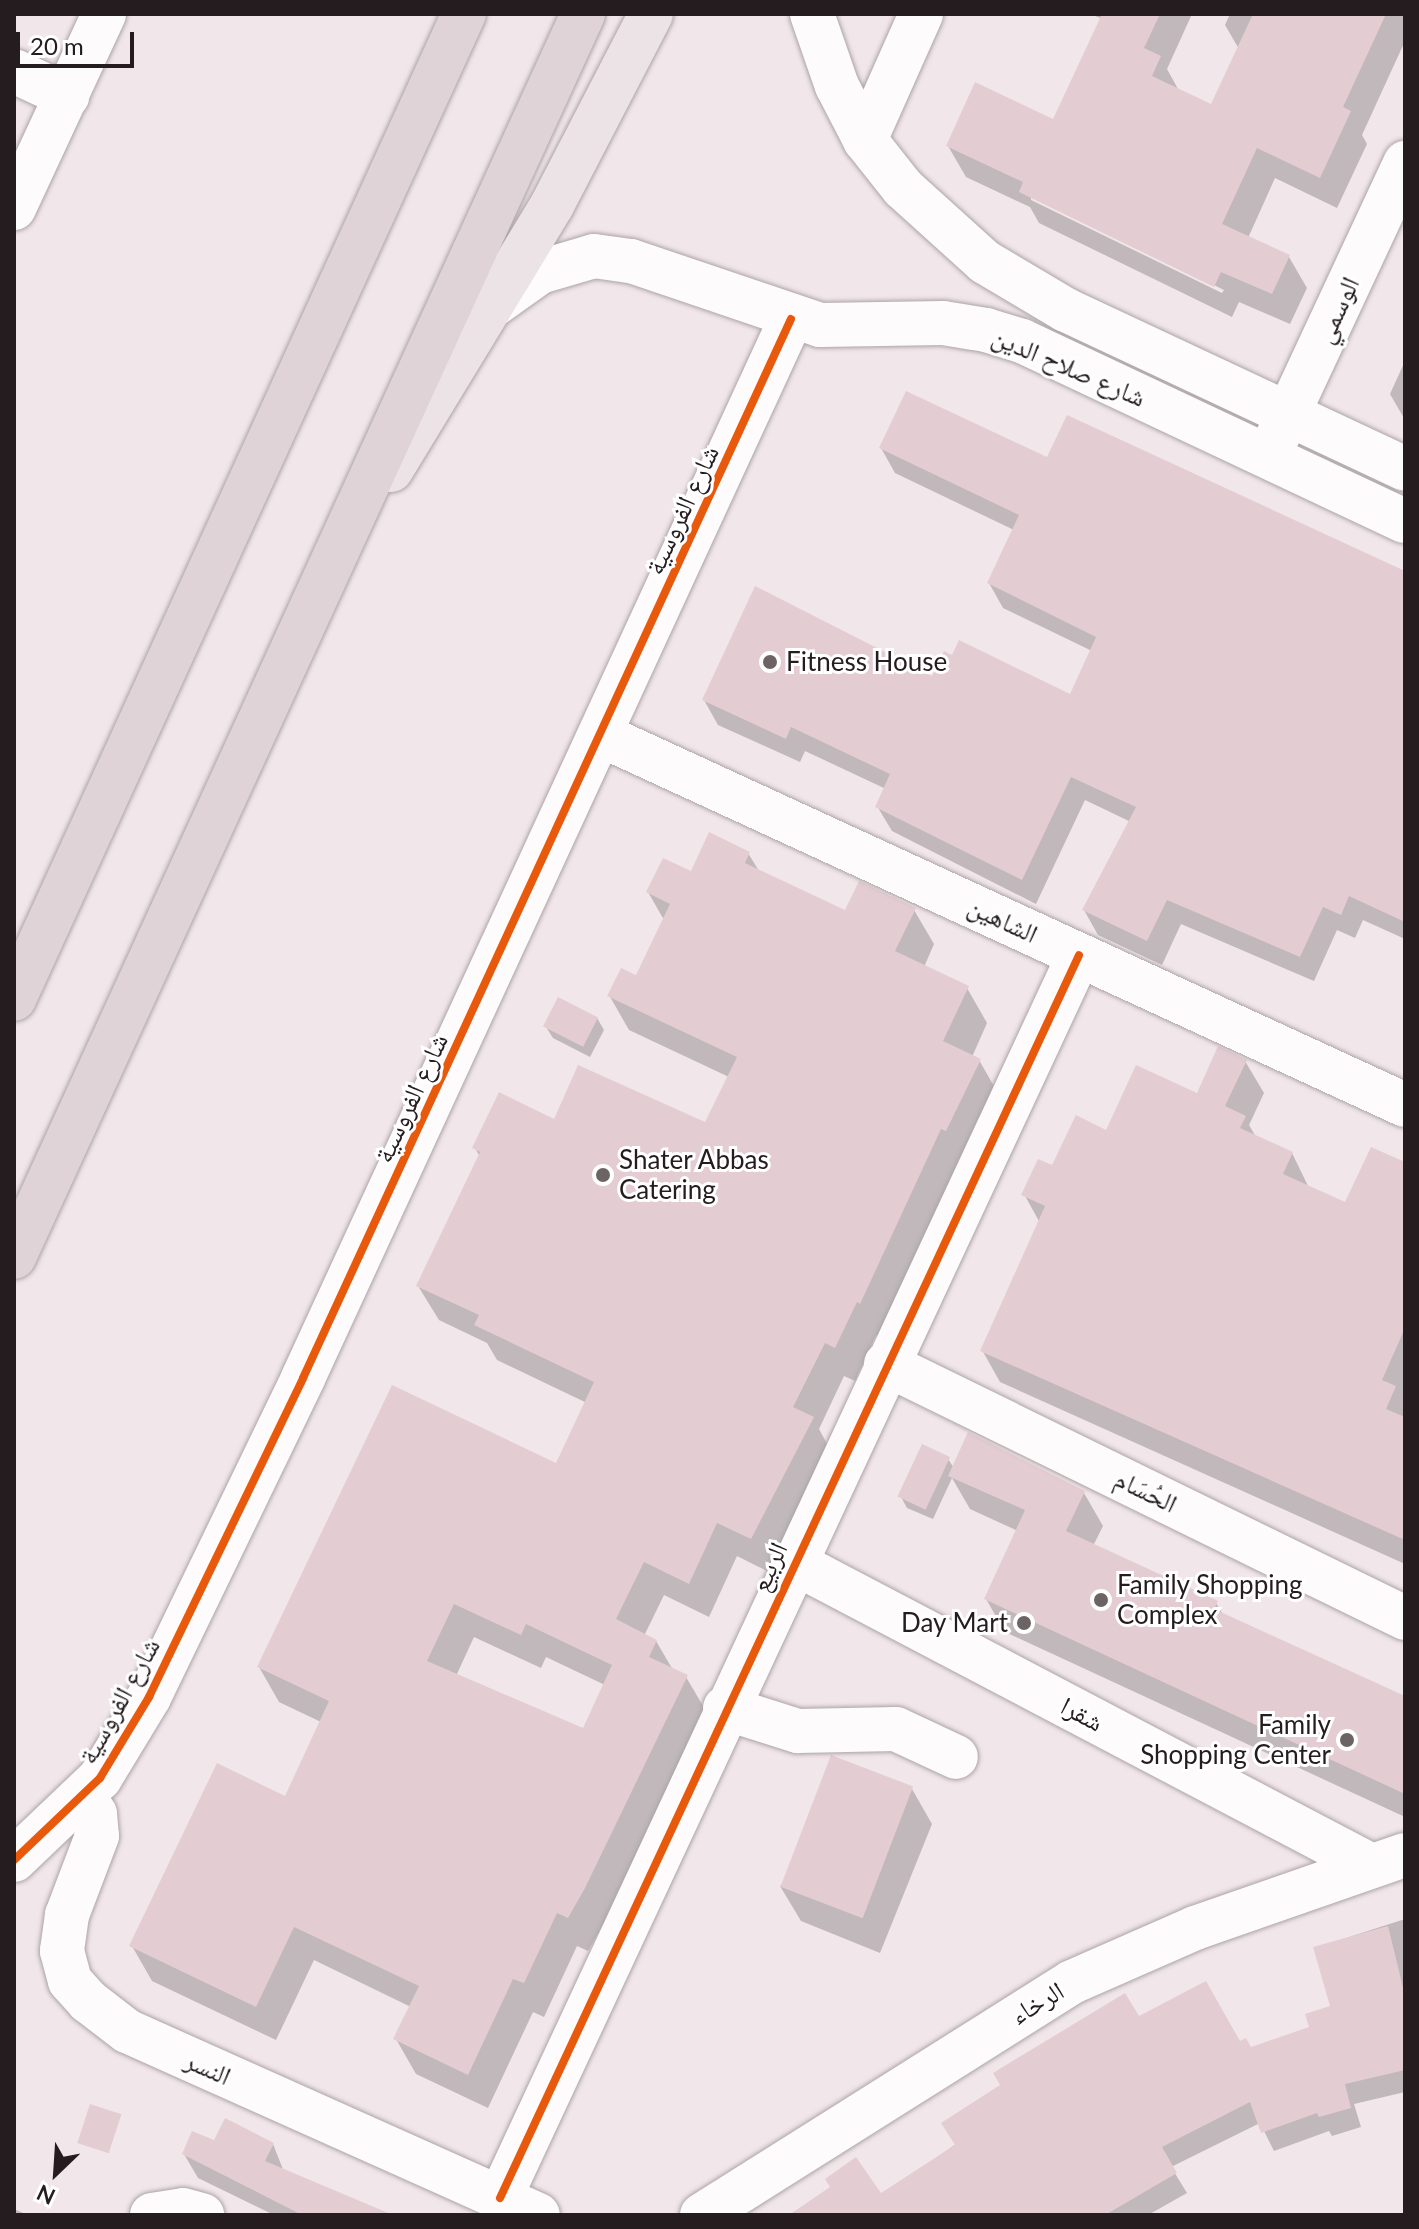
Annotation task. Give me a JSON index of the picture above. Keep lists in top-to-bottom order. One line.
{"streets":{"street":["الوسمي","شارع صلاح الدين","شارع الفروسية","الشاهين","الحُسَام","الربيع","شقرا","الرخاء","النسر"]},"crossings":[["الوسمي","شارع صلاح الدين"],["شارع صلاح الدين","شارع الفروسية"],["شارع الفروسية","الشاهين"],["شارع الفروسية","النسر"],["الشاهين","الربيع"],["الحُسَام","الربيع"],["الربيع","شقرا"],["الربيع","النسر"],["شقرا","الرخاء"]],"places":["Fitness House","Shater Abbas Catering","Family Shopping Complex","Day Mart","Family Shopping Center"],"scale_bar":"20 m","north":"bottom left"}
